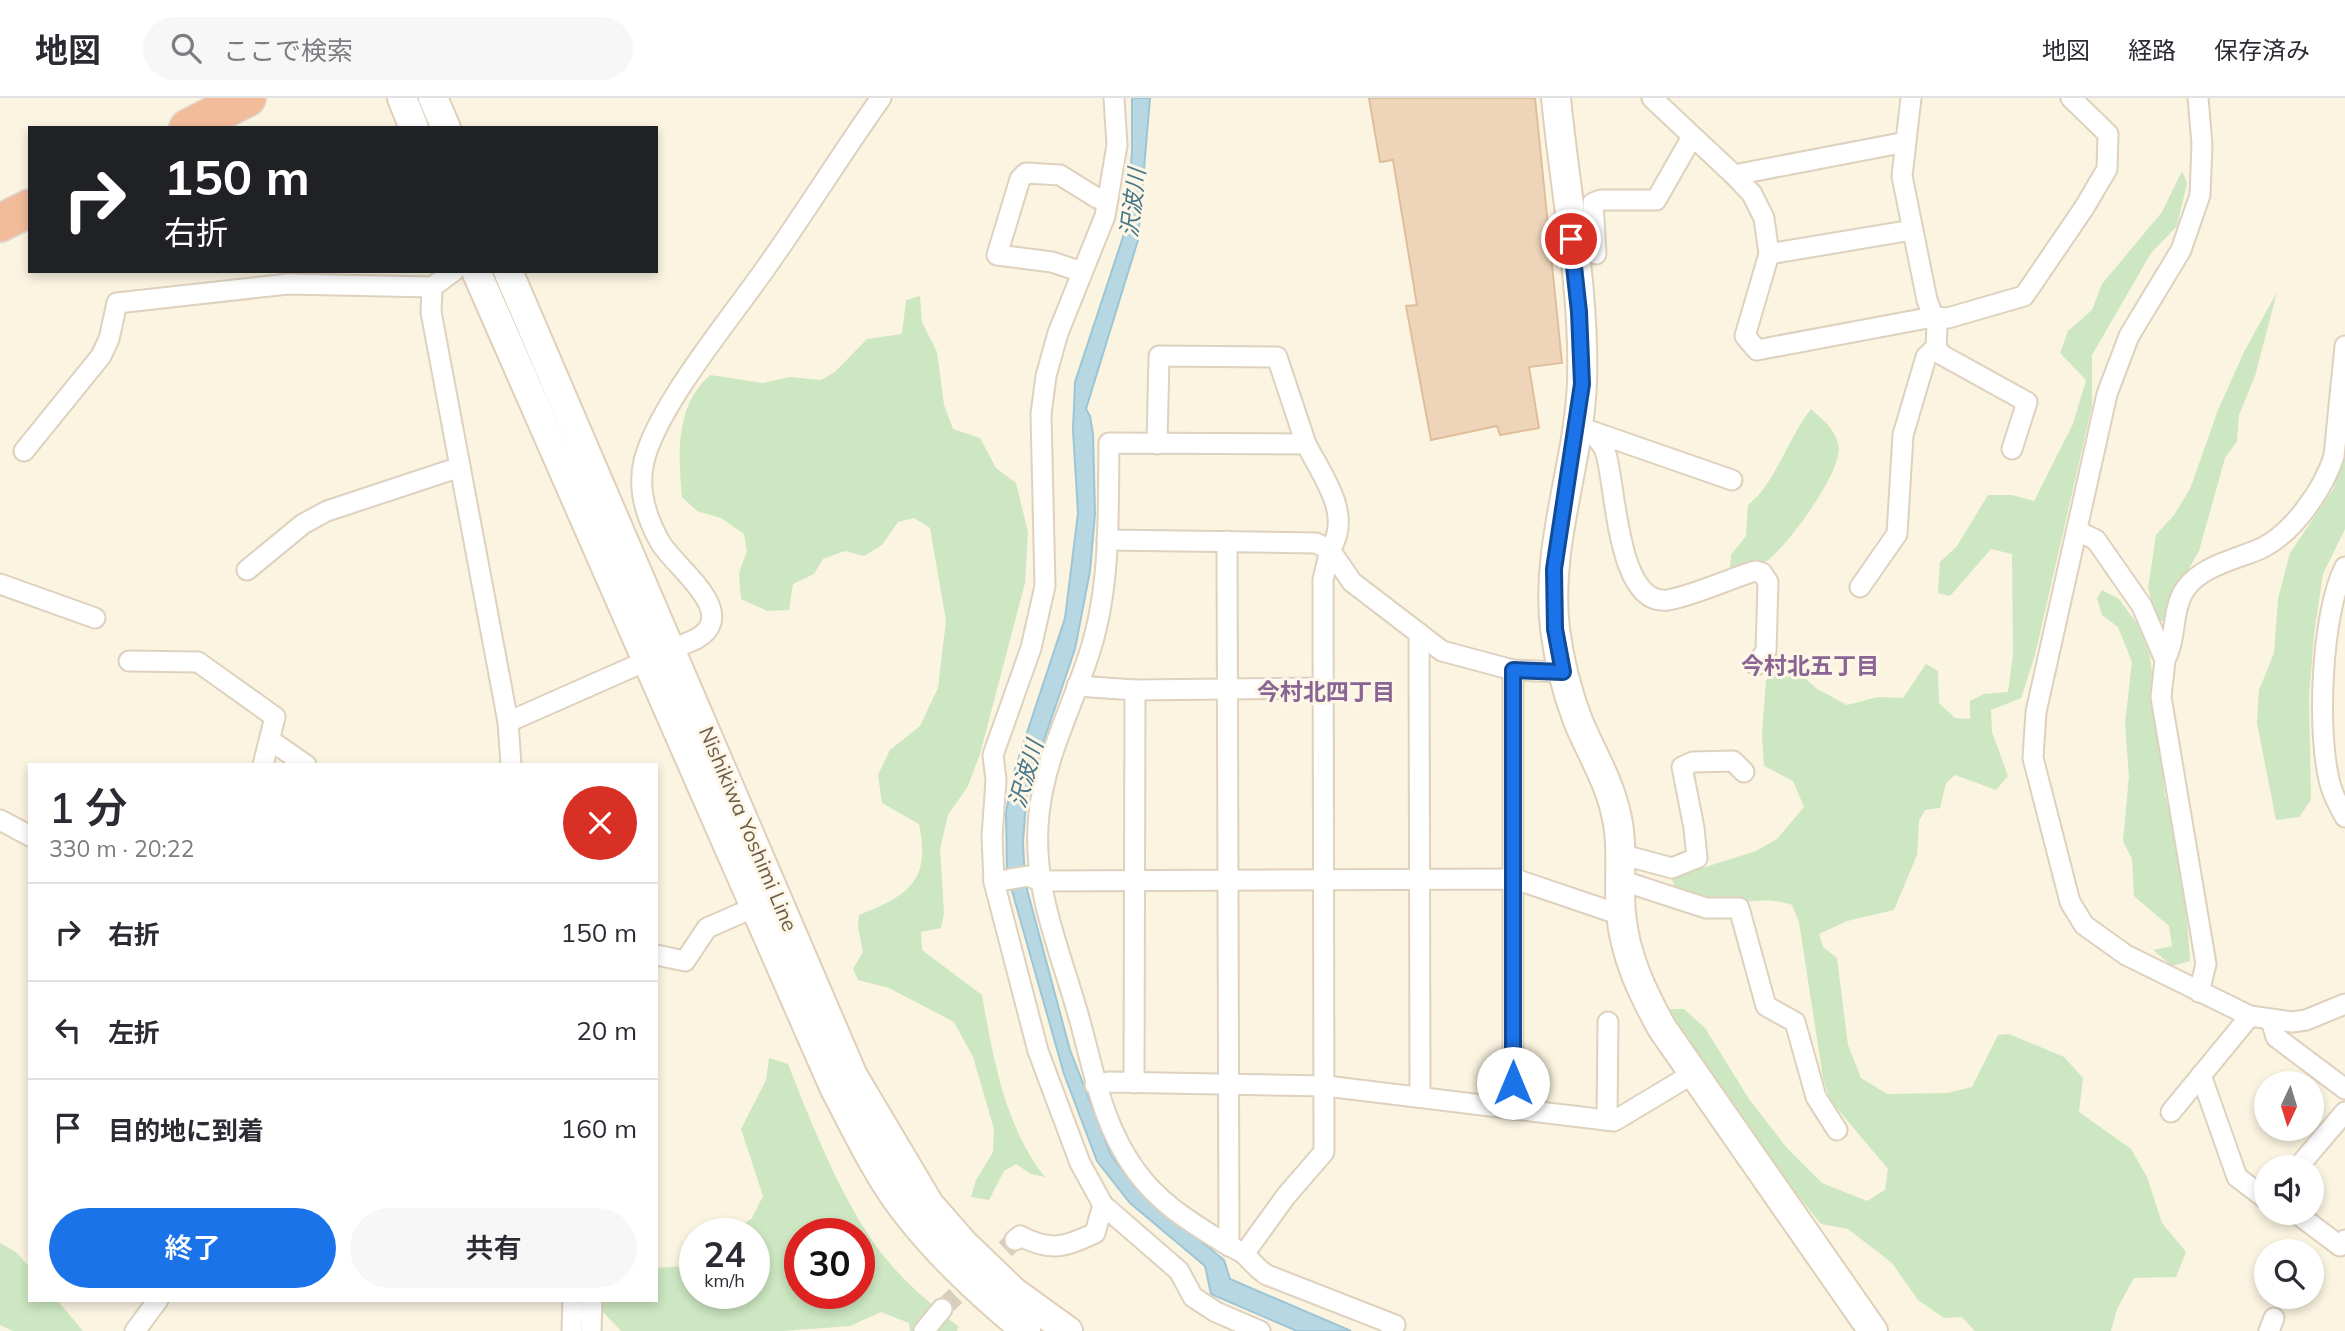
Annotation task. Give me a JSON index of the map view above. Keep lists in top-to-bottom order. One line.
{"streets":{"main road":["Nishikiwa Yoshimi Line"]},"districts":["今村北五丁目","今村北四丁目"],"water":["沢波川"],"north":"bottom","page":{"header":"地図","search":"ここで検索","nav":["地図","経路","保存済み"],"turn":["150 m","右折"],"heading":["1 分","330 m · 20:22"],"list":[{"name":"右折","value":"150 m"},{"name":"左折","value":"20 m"},{"name":"目的地に到着","value":"160 m"}],"buttons":["終了","共有"],"speed":"24 km/h","limit":"30"}}
